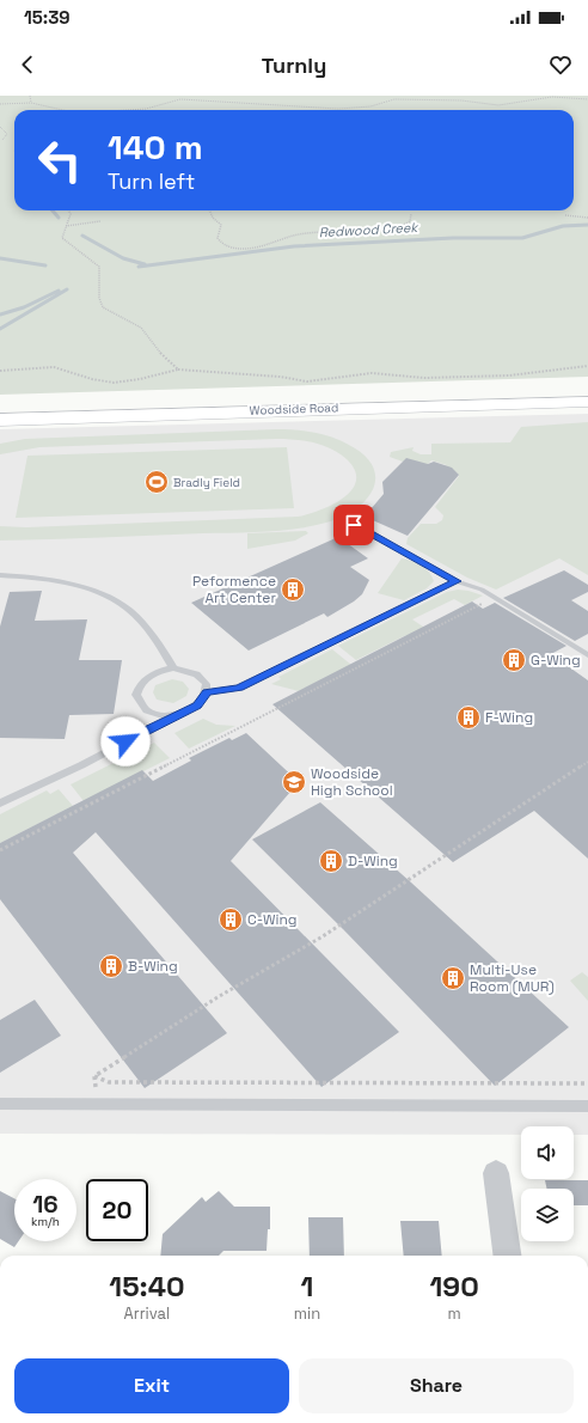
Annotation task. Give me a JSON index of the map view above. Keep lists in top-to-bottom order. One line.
{"streets":{"main road":["Woodside Road"]},"water":["Redwood Creek"],"places":{"sports":["Bradly Field"],"building":["Peformence Art Center","G-Wing","F-Wing","D-Wing","C-Wing","B-Wing","Multi-Use Room (MUR)"],"school or university":["Woodside High School"]},"page":{"status":"15:39","header":"Turnly","turn":["140 m","Turn left"],"speed":"16 km/h","limit":"20","eta":["15:40","Arrival","1","min","190","m"],"buttons":["Exit","Share"]}}
